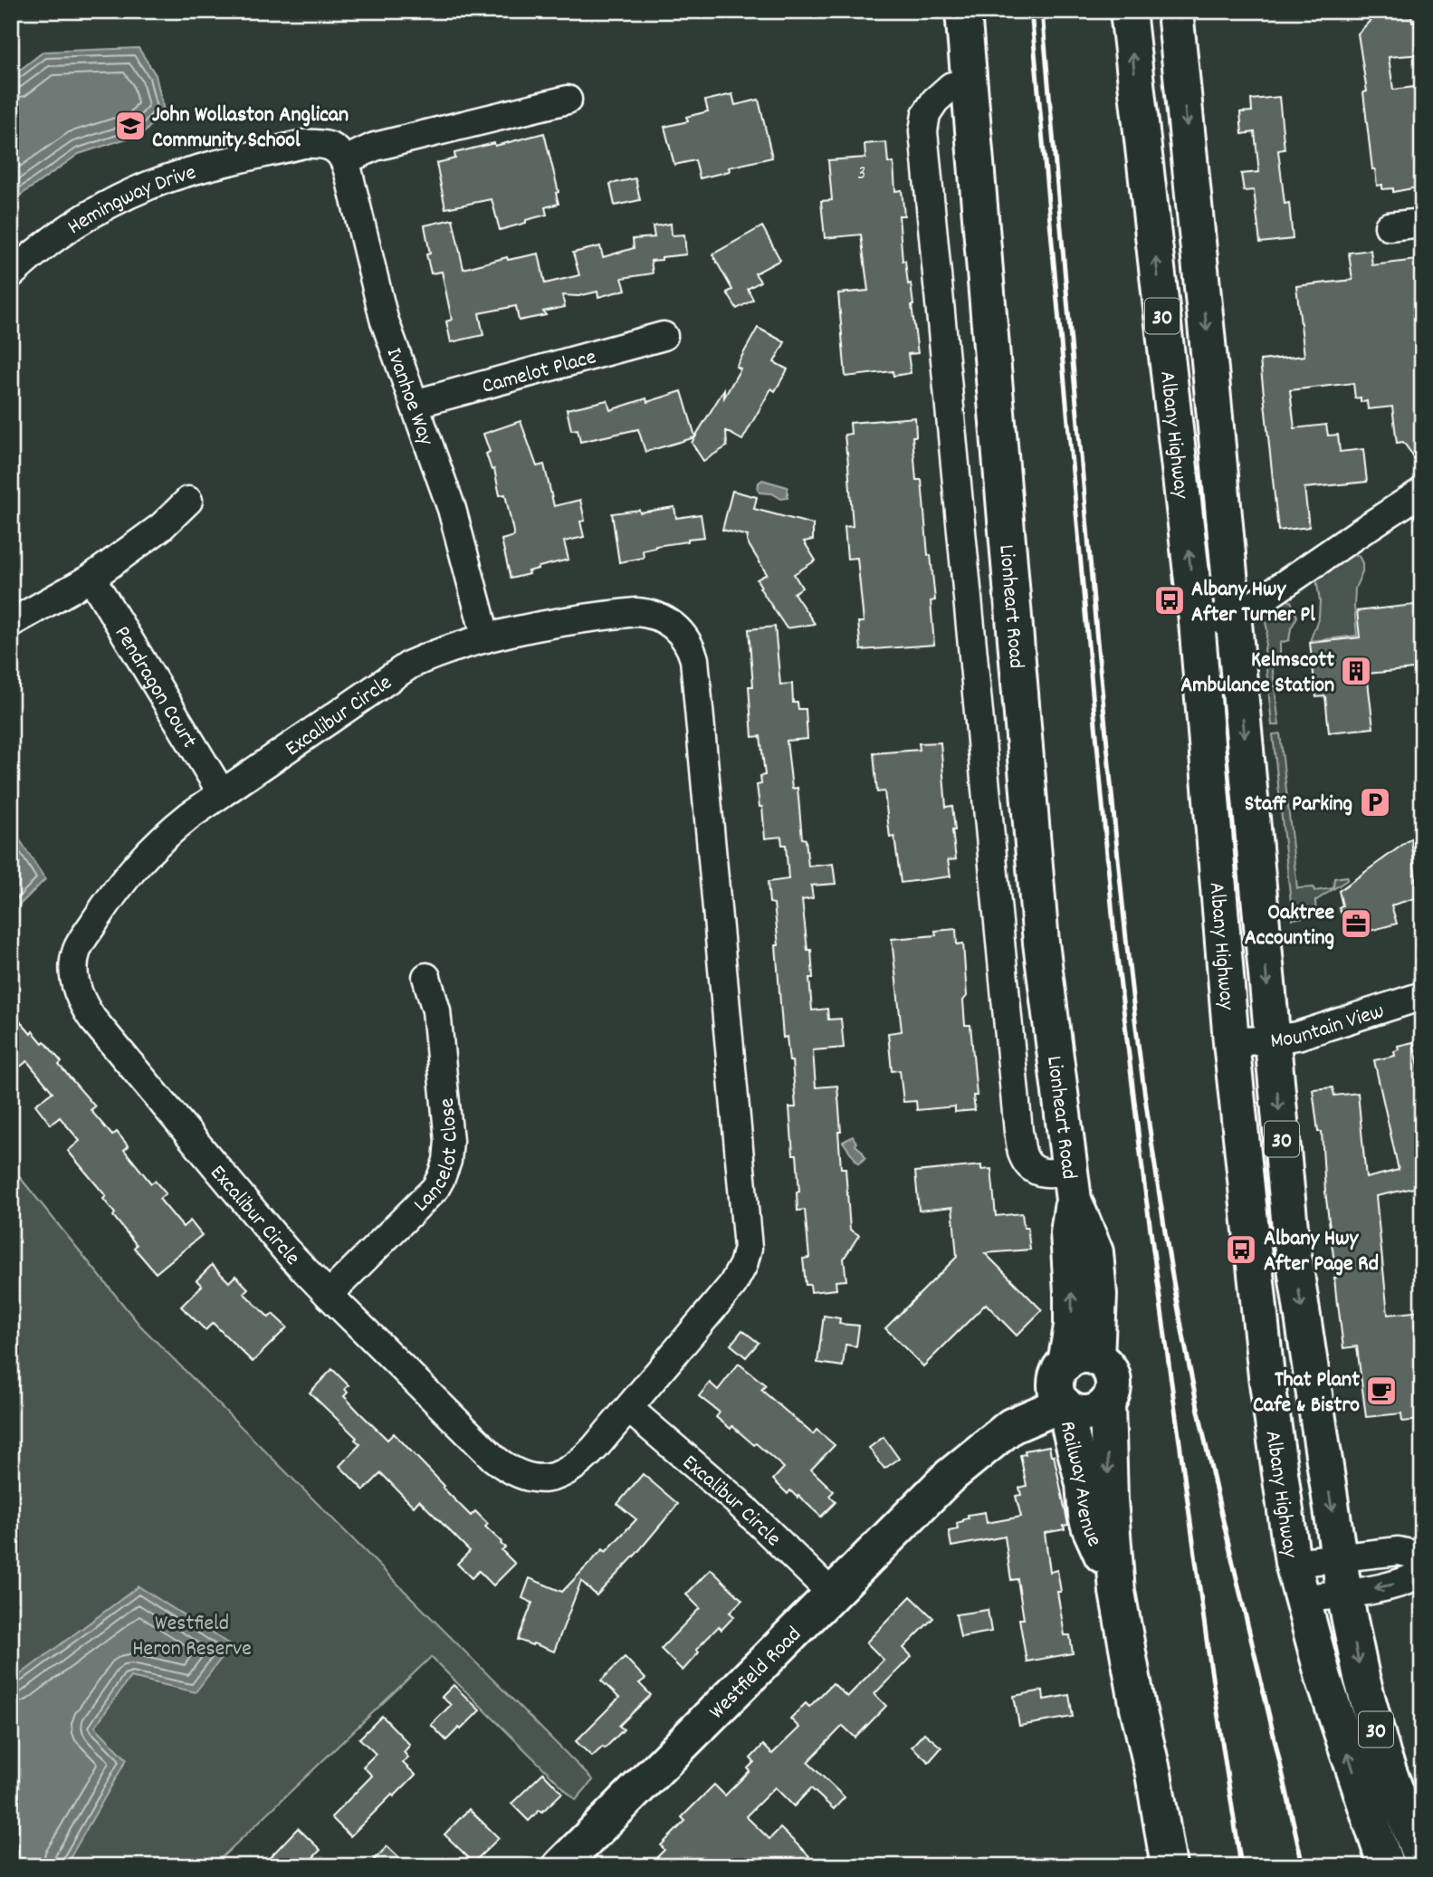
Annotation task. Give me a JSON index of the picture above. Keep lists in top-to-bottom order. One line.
{"streets":{"main road":["30","Albany Highway","Lionheart Road","Railway Avenue","Westfield Road"],"street":["Hemingway Drive","Camelot Place","Ivanhoe Way","Pendragon Court","Excalibur Circle","Mountain View","Lancelot Close"]},"crossings":[["Hemingway Drive","Ivanhoe Way"],["Camelot Place","Ivanhoe Way"],["Ivanhoe Way","Excalibur Circle"],["Albany Highway","Mountain View"],["Lionheart Road","Railway Avenue"],["Lionheart Road","Westfield Road"],["Pendragon Court","Excalibur Circle"],["Excalibur Circle","Lancelot Close"],["Excalibur Circle","Westfield Road"],["Railway Avenue","Westfield Road"]],"parks":["Westfield Heron Reserve"],"places":{"school or university":["John Wollaston Anglican Community School"],"bus stop":["Albany Hwy After Turner Pl","Albany Hwy After Page Rd"],"building":["Kelmscott Ambulance Station"],"parking":["Staff Parking"],"office":["Oaktree Accounting"],"cafe":["That Plant Cafe & Bistro"]},"house_numbers":["3"]}
